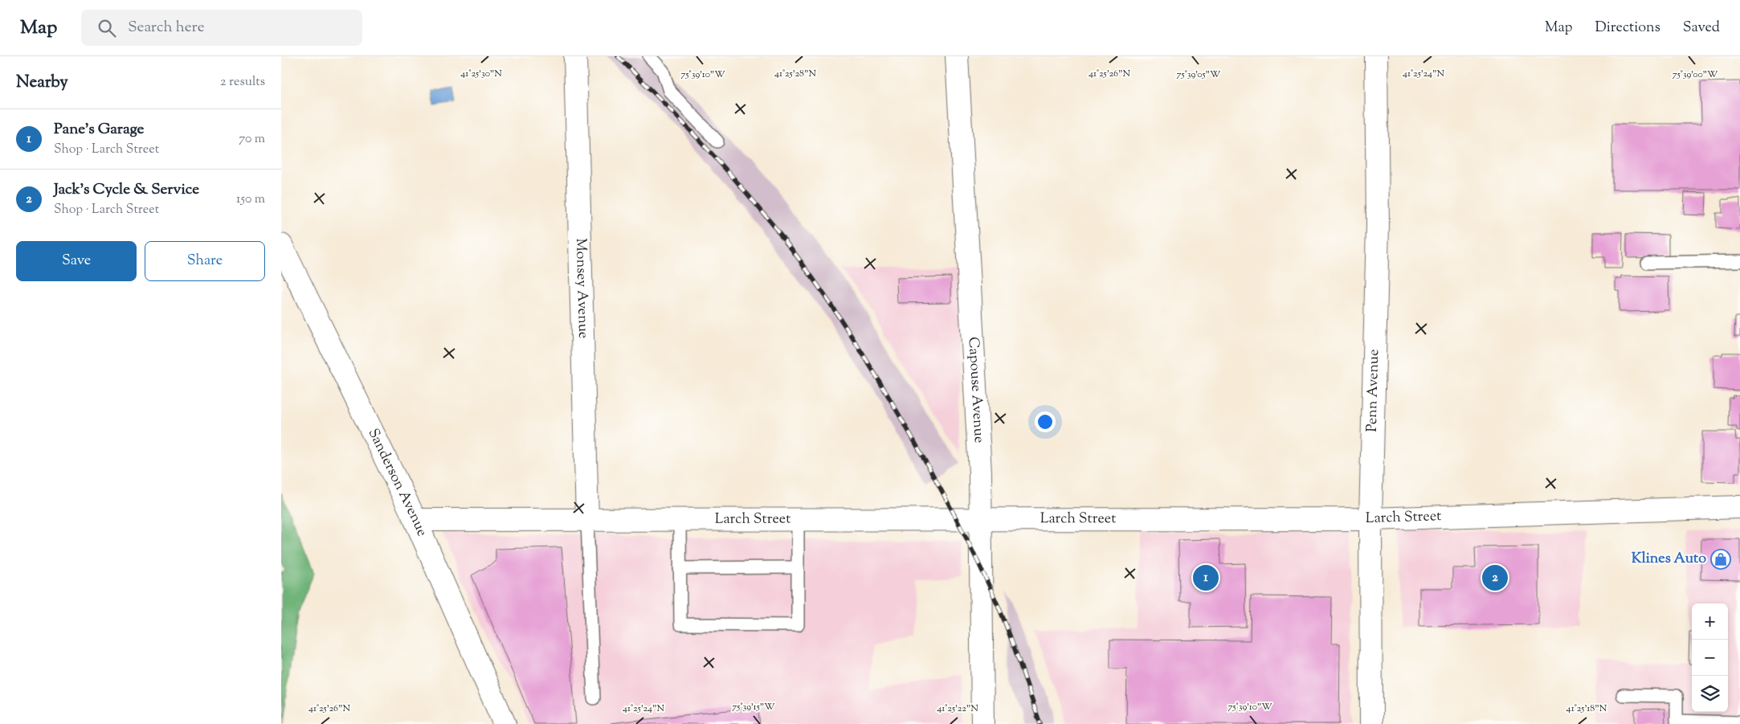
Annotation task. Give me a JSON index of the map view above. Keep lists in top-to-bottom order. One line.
{"streets":{"street":["Monsey Avenue","Capouse Avenue","Penn Avenue","Sanderson Avenue","Larch Street"]},"crossings":[["Monsey Avenue","Larch Street"],["Capouse Avenue","Larch Street"],["Penn Avenue","Larch Street"],["Sanderson Avenue","Larch Street"]],"places":{"shop":["Klines Auto"]},"page":{"header":"Map","search":"Search here","nav":["Map","Directions","Saved"],"heading":["Nearby","2 results"],"list":[{"mark":"1","name":"Pane's Garage","note":"Shop · Larch Street","value":"70 m"},{"mark":"2","name":"Jack's Cycle & Service","note":"Shop · Larch Street","value":"150 m"}],"buttons":["Save","Share"],"pins":["1","2"],"map_buttons":["+","−"]},"coordinates":["41°25'30\"N","41°25'28\"N","41°25'26\"N","41°25'24\"N","75°39'00\"W","75°39'05\"W","75°39'10\"W","75°39'15\"W","41°25'22\"N","41°25'18\"N"]}
